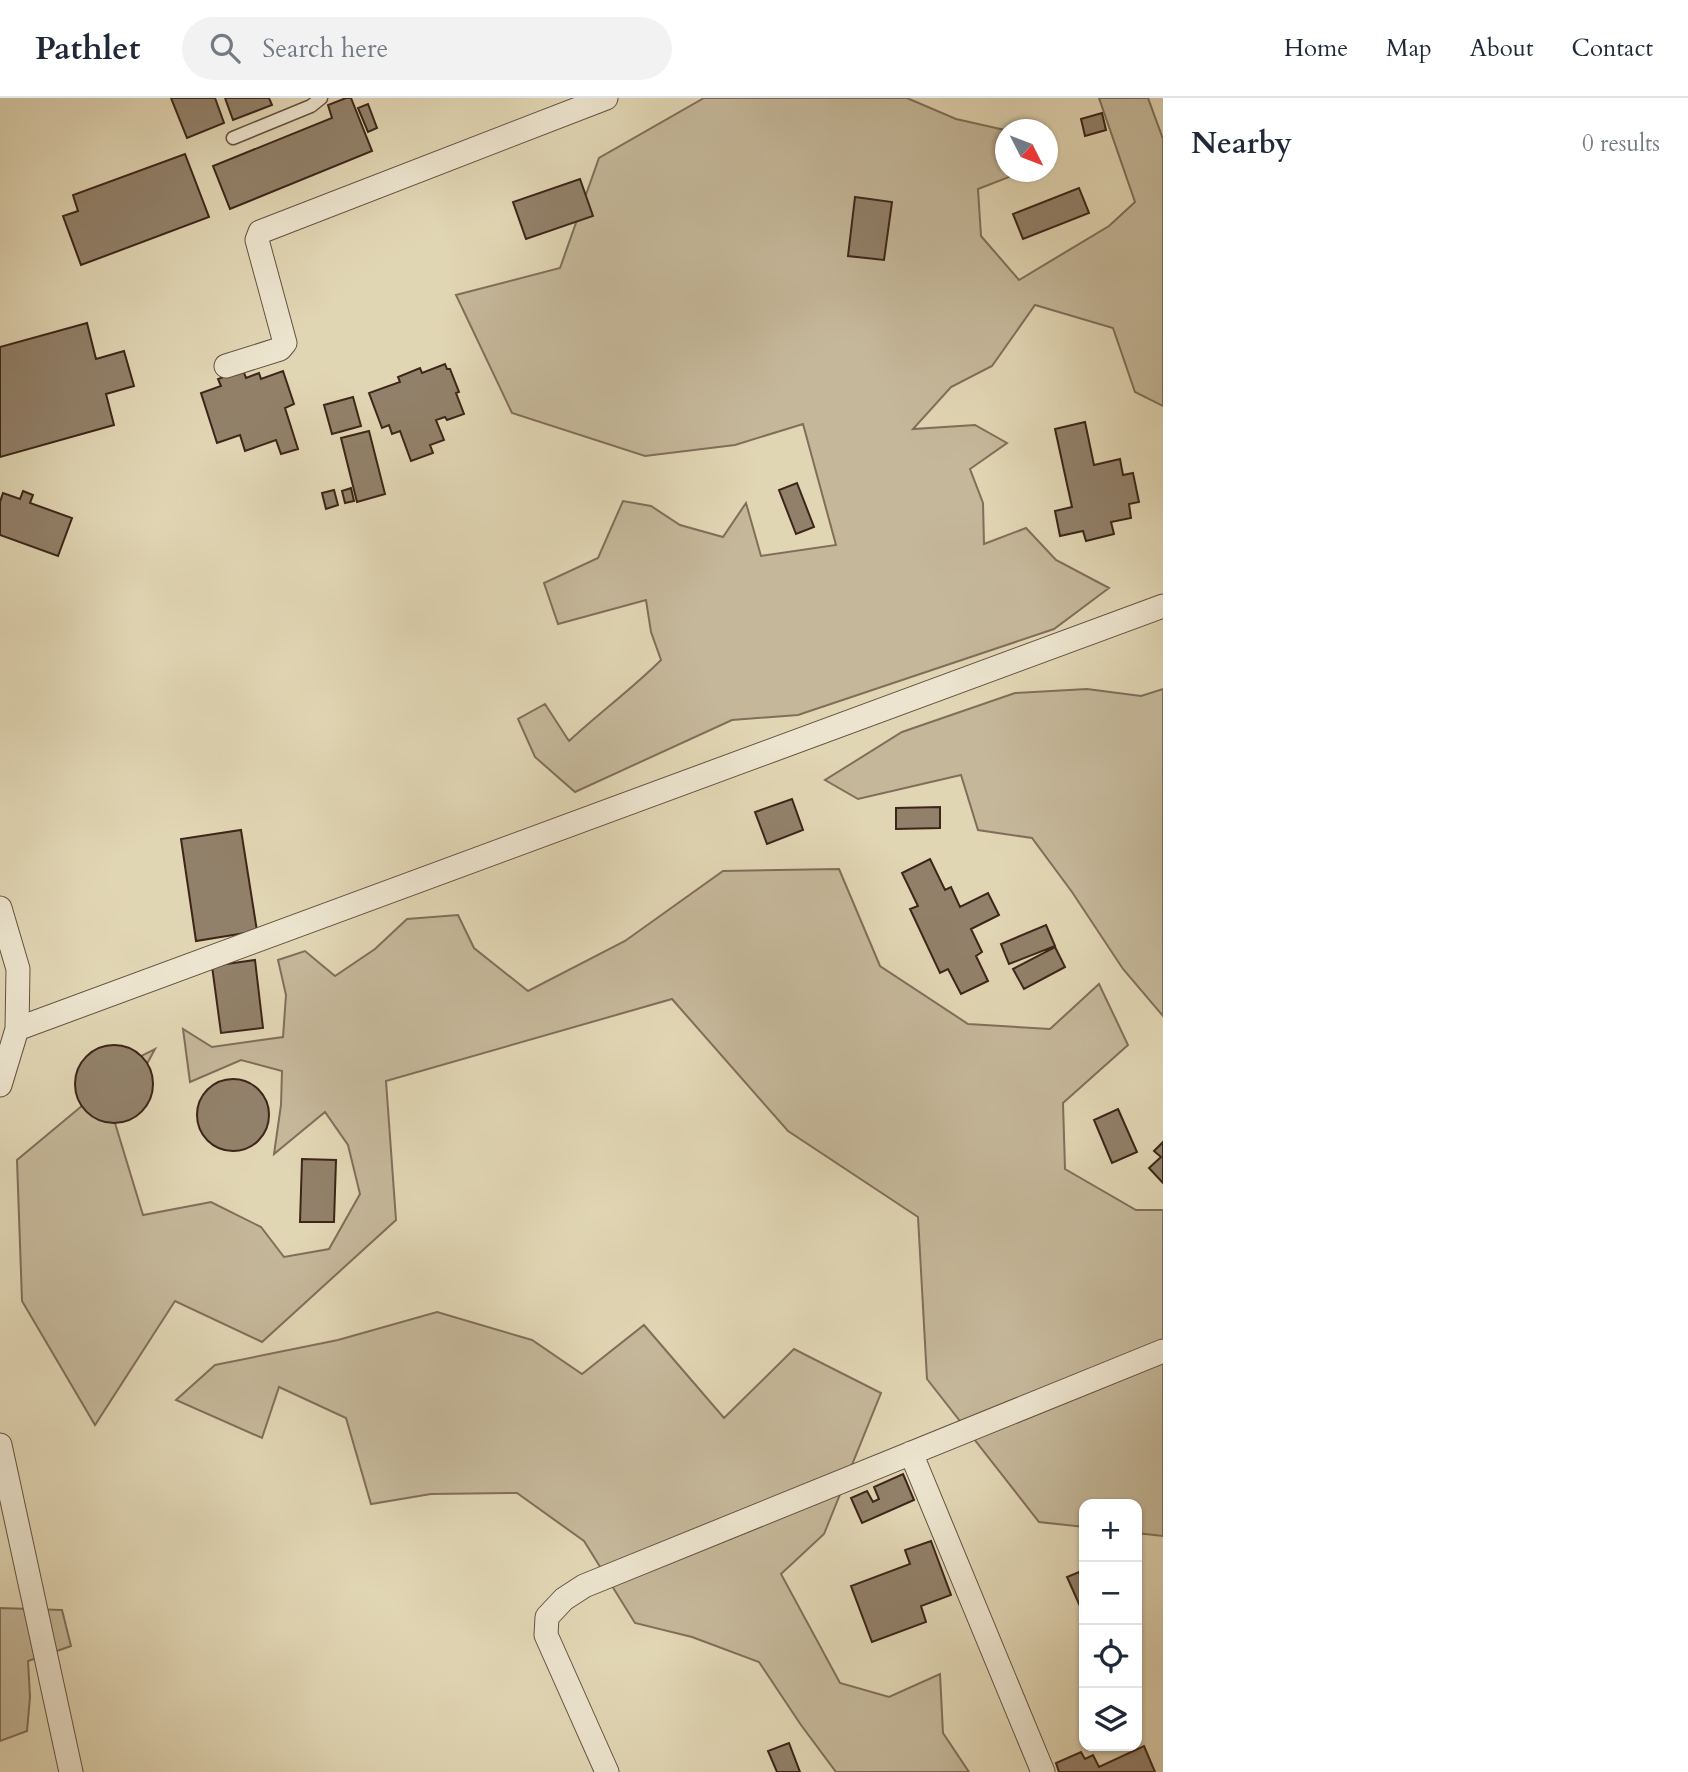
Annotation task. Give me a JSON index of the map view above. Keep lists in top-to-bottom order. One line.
{"north":"bottom right","page":{"header":"Pathlet","search":"Search here","nav":["Home","Map","About","Contact"],"heading":["Nearby","0 results"],"map_buttons":["+","−"]}}
